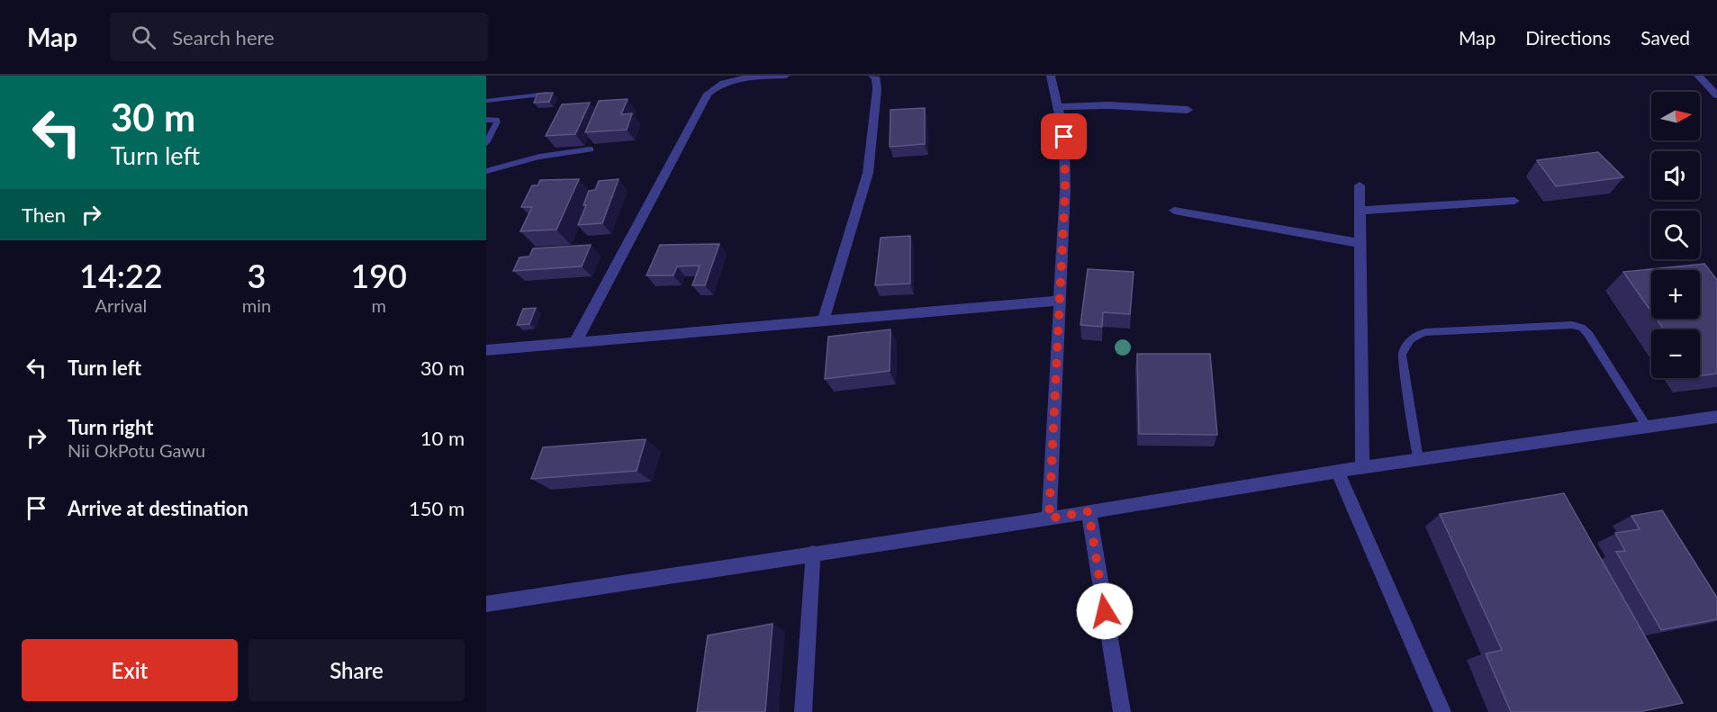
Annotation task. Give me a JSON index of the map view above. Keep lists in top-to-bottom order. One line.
{"north":"right","page":{"header":"Map","search":"Search here","nav":["Map","Directions","Saved"],"turn":["30 m","Turn left"],"map_buttons":["+","−"],"then":"Then","eta":["14:22","Arrival","3","min","190","m"],"list":[{"name":"Turn left","value":"30 m"},{"name":"Turn right","note":"Nii OkPotu Gawu","value":"10 m"},{"name":"Arrive at destination","value":"150 m"}],"buttons":["Exit","Share"]}}
